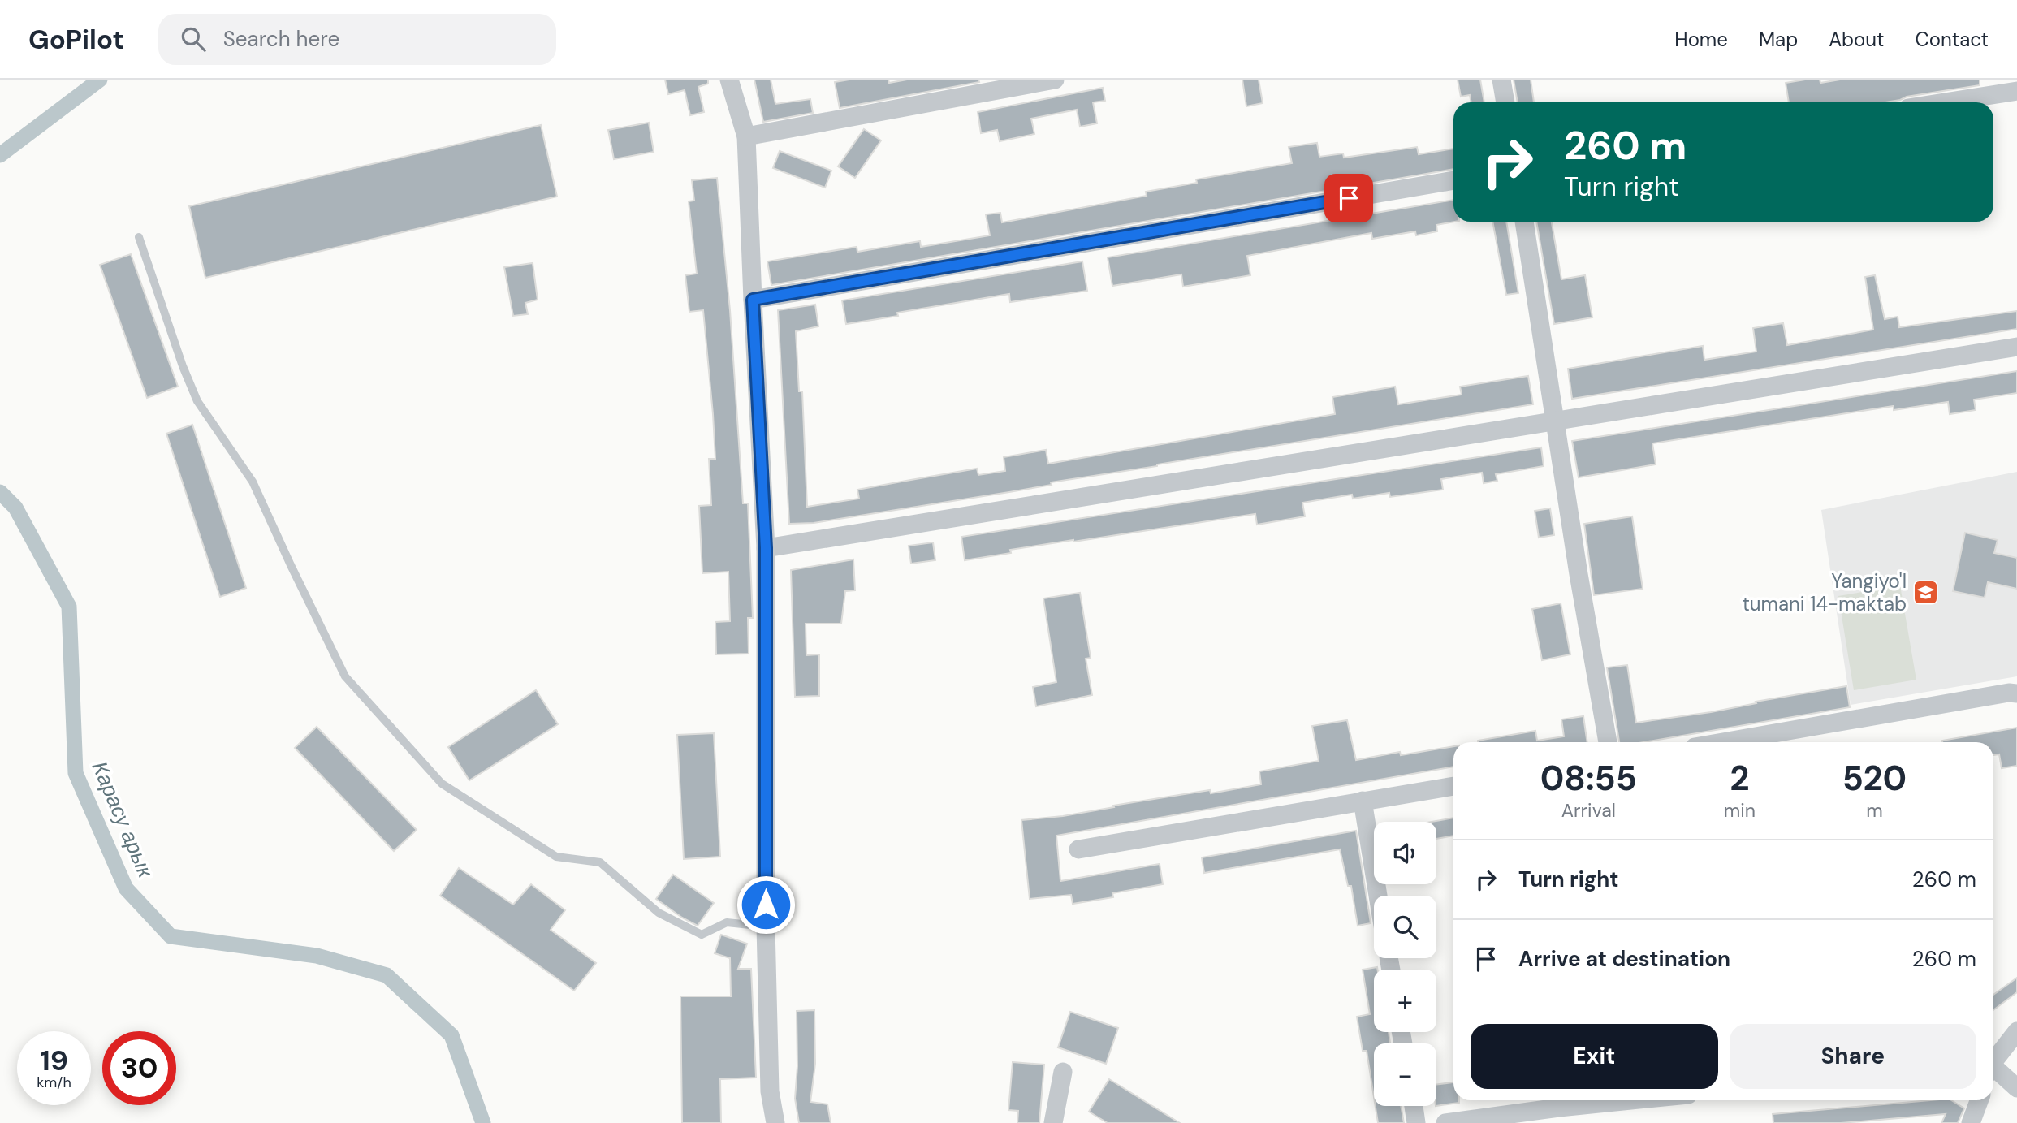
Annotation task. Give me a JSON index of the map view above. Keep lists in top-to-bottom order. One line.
{"water":["Карасу арык"],"places":{"school or university":["Yangiyo'l tumani 14-maktab"]},"page":{"header":"GoPilot","search":"Search here","nav":["Home","Map","About","Contact"],"turn":["260 m","Turn right"],"eta":["08:55","Arrival","2","min","520","m"],"map_buttons":["+","−"],"list":[{"name":"Turn right","value":"260 m"},{"name":"Arrive at destination","value":"260 m"}],"buttons":["Exit","Share"],"speed":"19 km/h","limit":"30"}}
